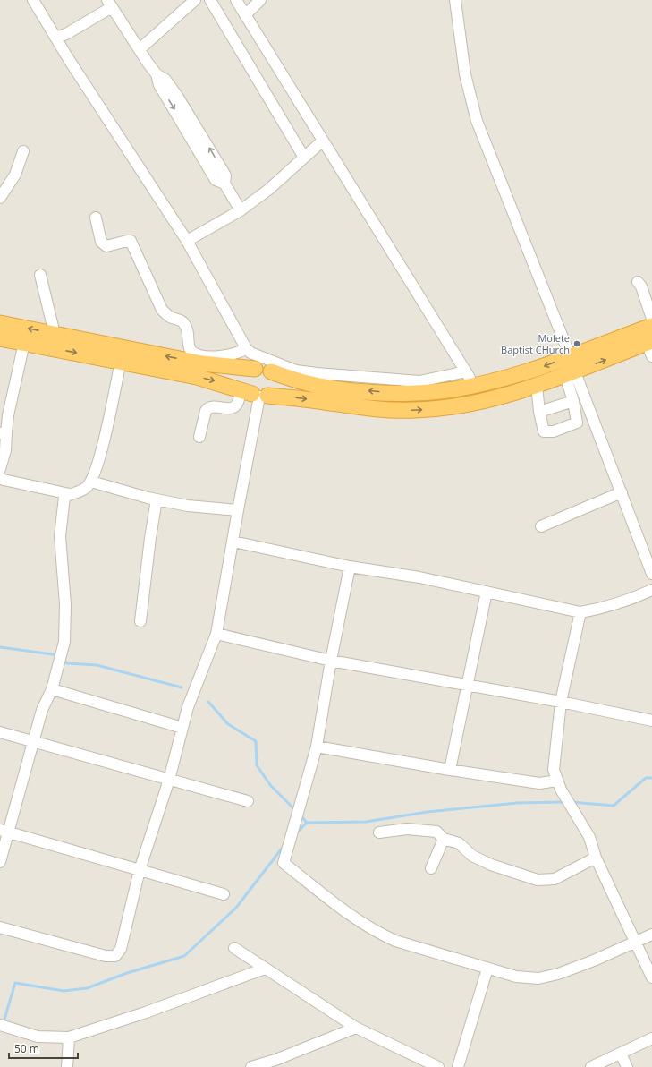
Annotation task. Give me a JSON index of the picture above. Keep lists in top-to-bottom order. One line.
{"places":["Molete Baptist CHurch"],"scale_bar":"50 m"}
